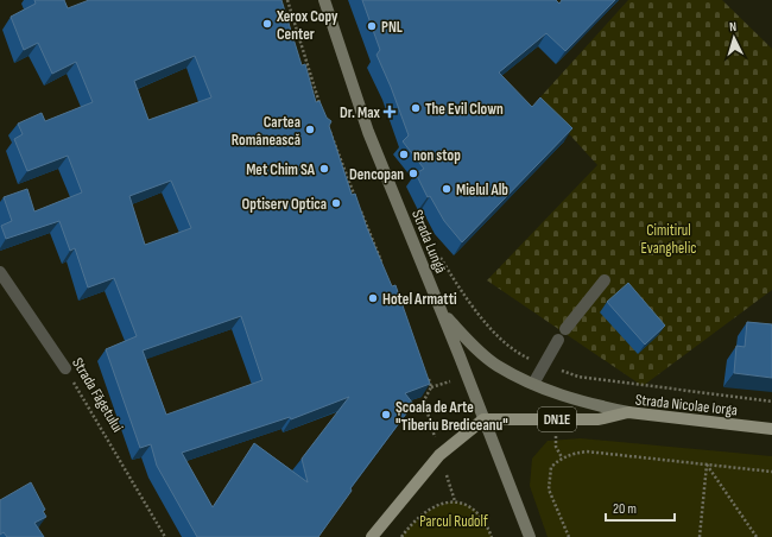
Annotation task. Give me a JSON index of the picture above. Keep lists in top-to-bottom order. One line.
{"streets":{"main road":["Strada Lungă","Strada Nicolae Iorga","DN1E"],"street":["Strada Făgetului"]},"crossings":[["Strada Lungă","Strada Nicolae Iorga"]],"parks":["Cimitirul Evanghelic","Parcul Rudolf"],"places":{"other":["Xerox Copy Center","PNL","The Evil Clown","Cartea Românească","non stop","Met Chim SA","Dencopan","Mielul Alb","Optiserv Optica","Hotel Armatti","Școala de Arte \"Tiberiu Brediceanu\""],"health":["Dr. Max"]},"scale_bar":"20 m","north":"top"}
